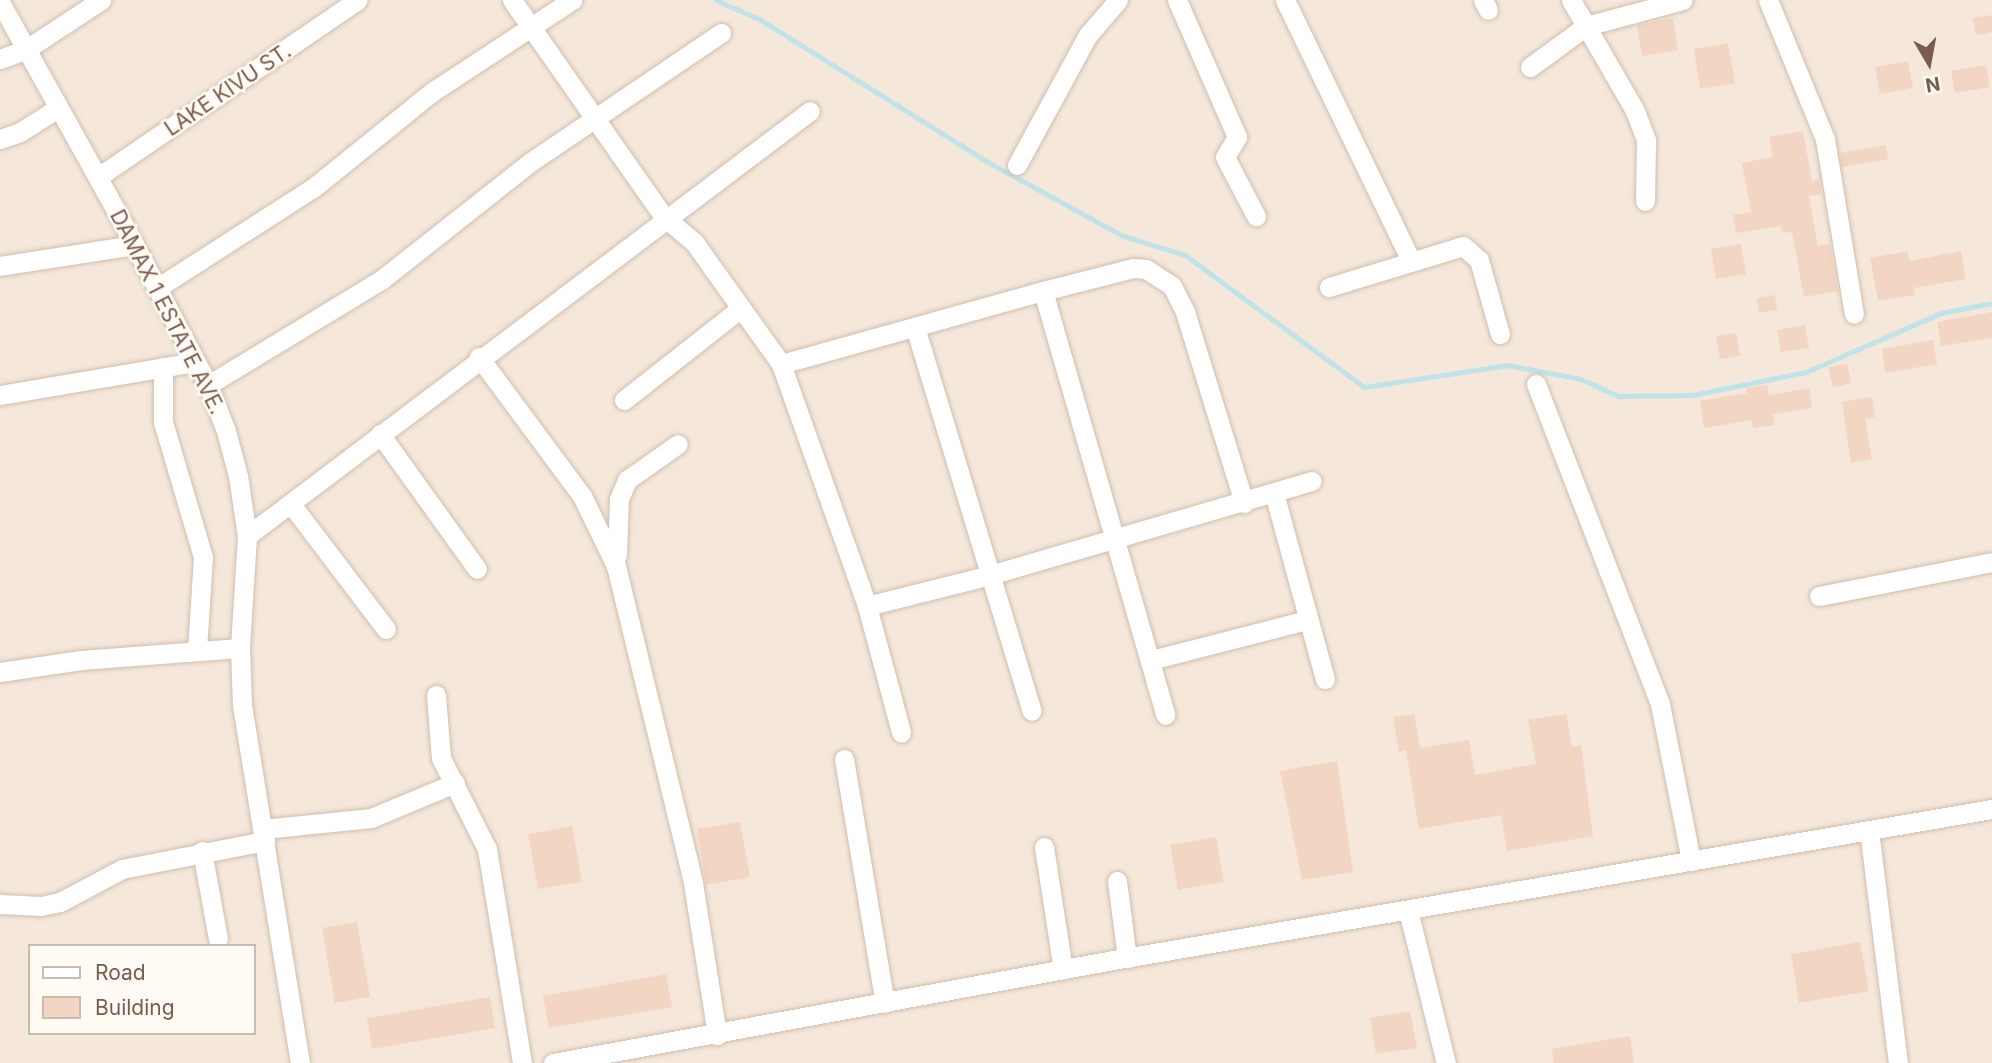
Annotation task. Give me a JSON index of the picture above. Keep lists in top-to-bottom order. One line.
{"streets":{"street":["LAKE KIVU ST.","DAMAX 1 ESTATE AVE."]},"crossings":[["LAKE KIVU ST.","DAMAX 1 ESTATE AVE."]],"legend":["Road","Building"],"north":"bottom"}
